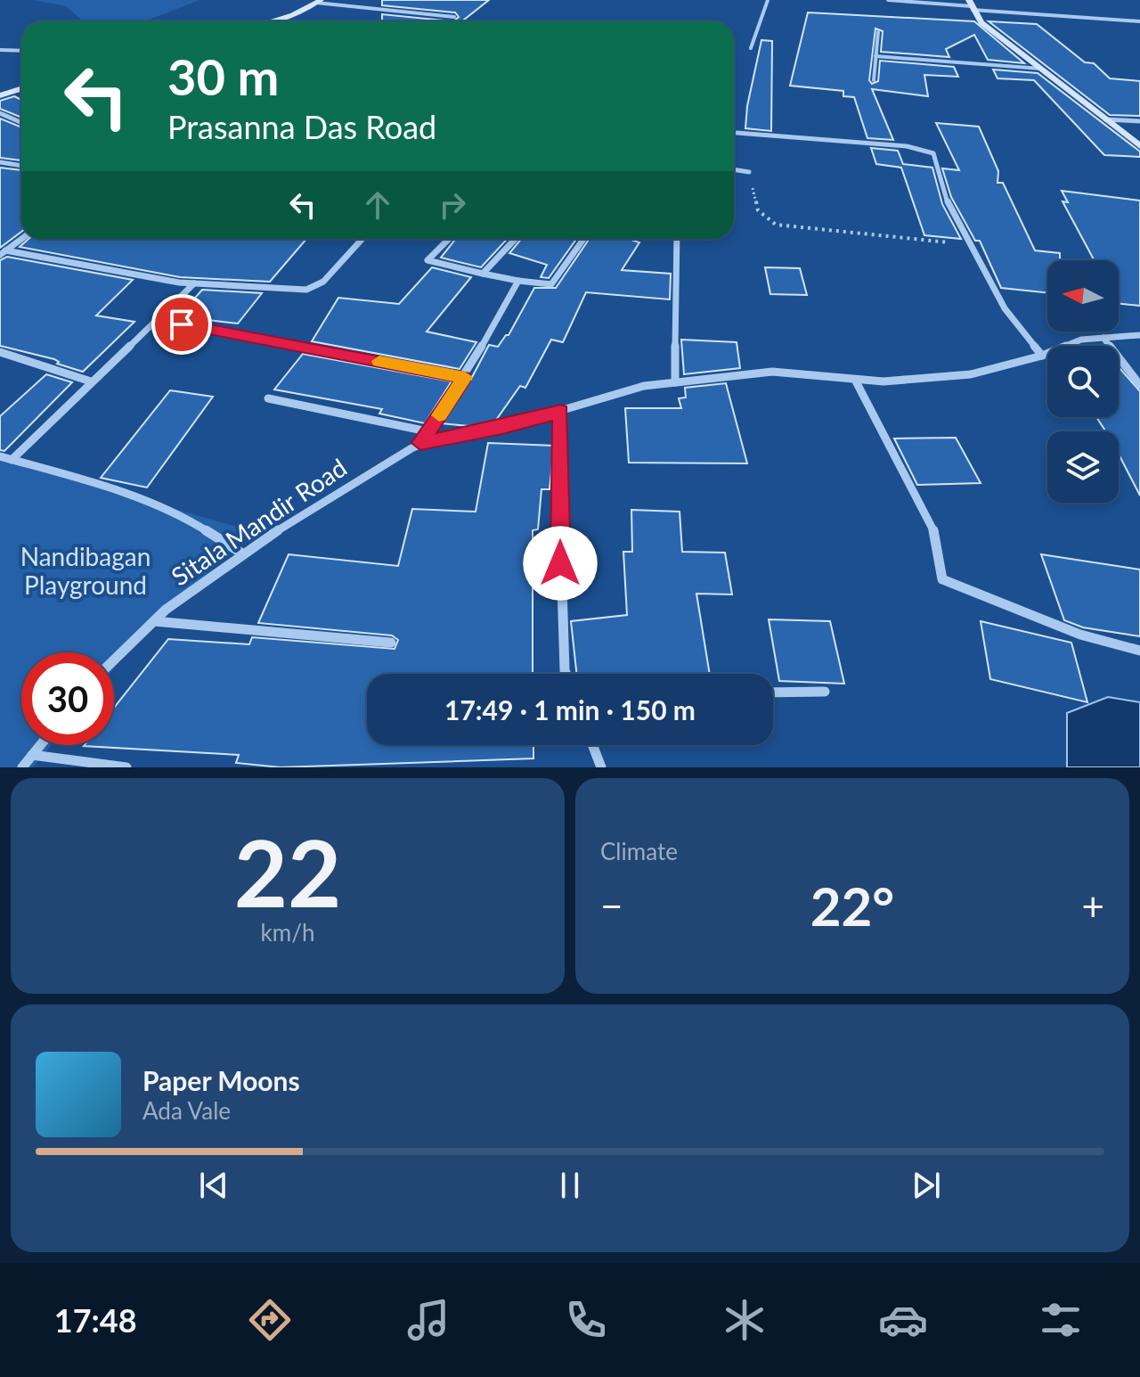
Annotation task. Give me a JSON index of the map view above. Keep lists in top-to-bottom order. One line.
{"streets":{"street":["Sitala Mandir Road"]},"parks":["Nandibagan Playground"],"north":"left","page":{"turn":["30 m","Prasanna Das Road"],"limit":"30","trip":"17:49 · 1 min · 150 m","tile":[["22","km/h"],"Climate"],"heat":["−","22°","+"],"song":["Paper Moons","Ada Vale"],"tabs":"17:48"}}
